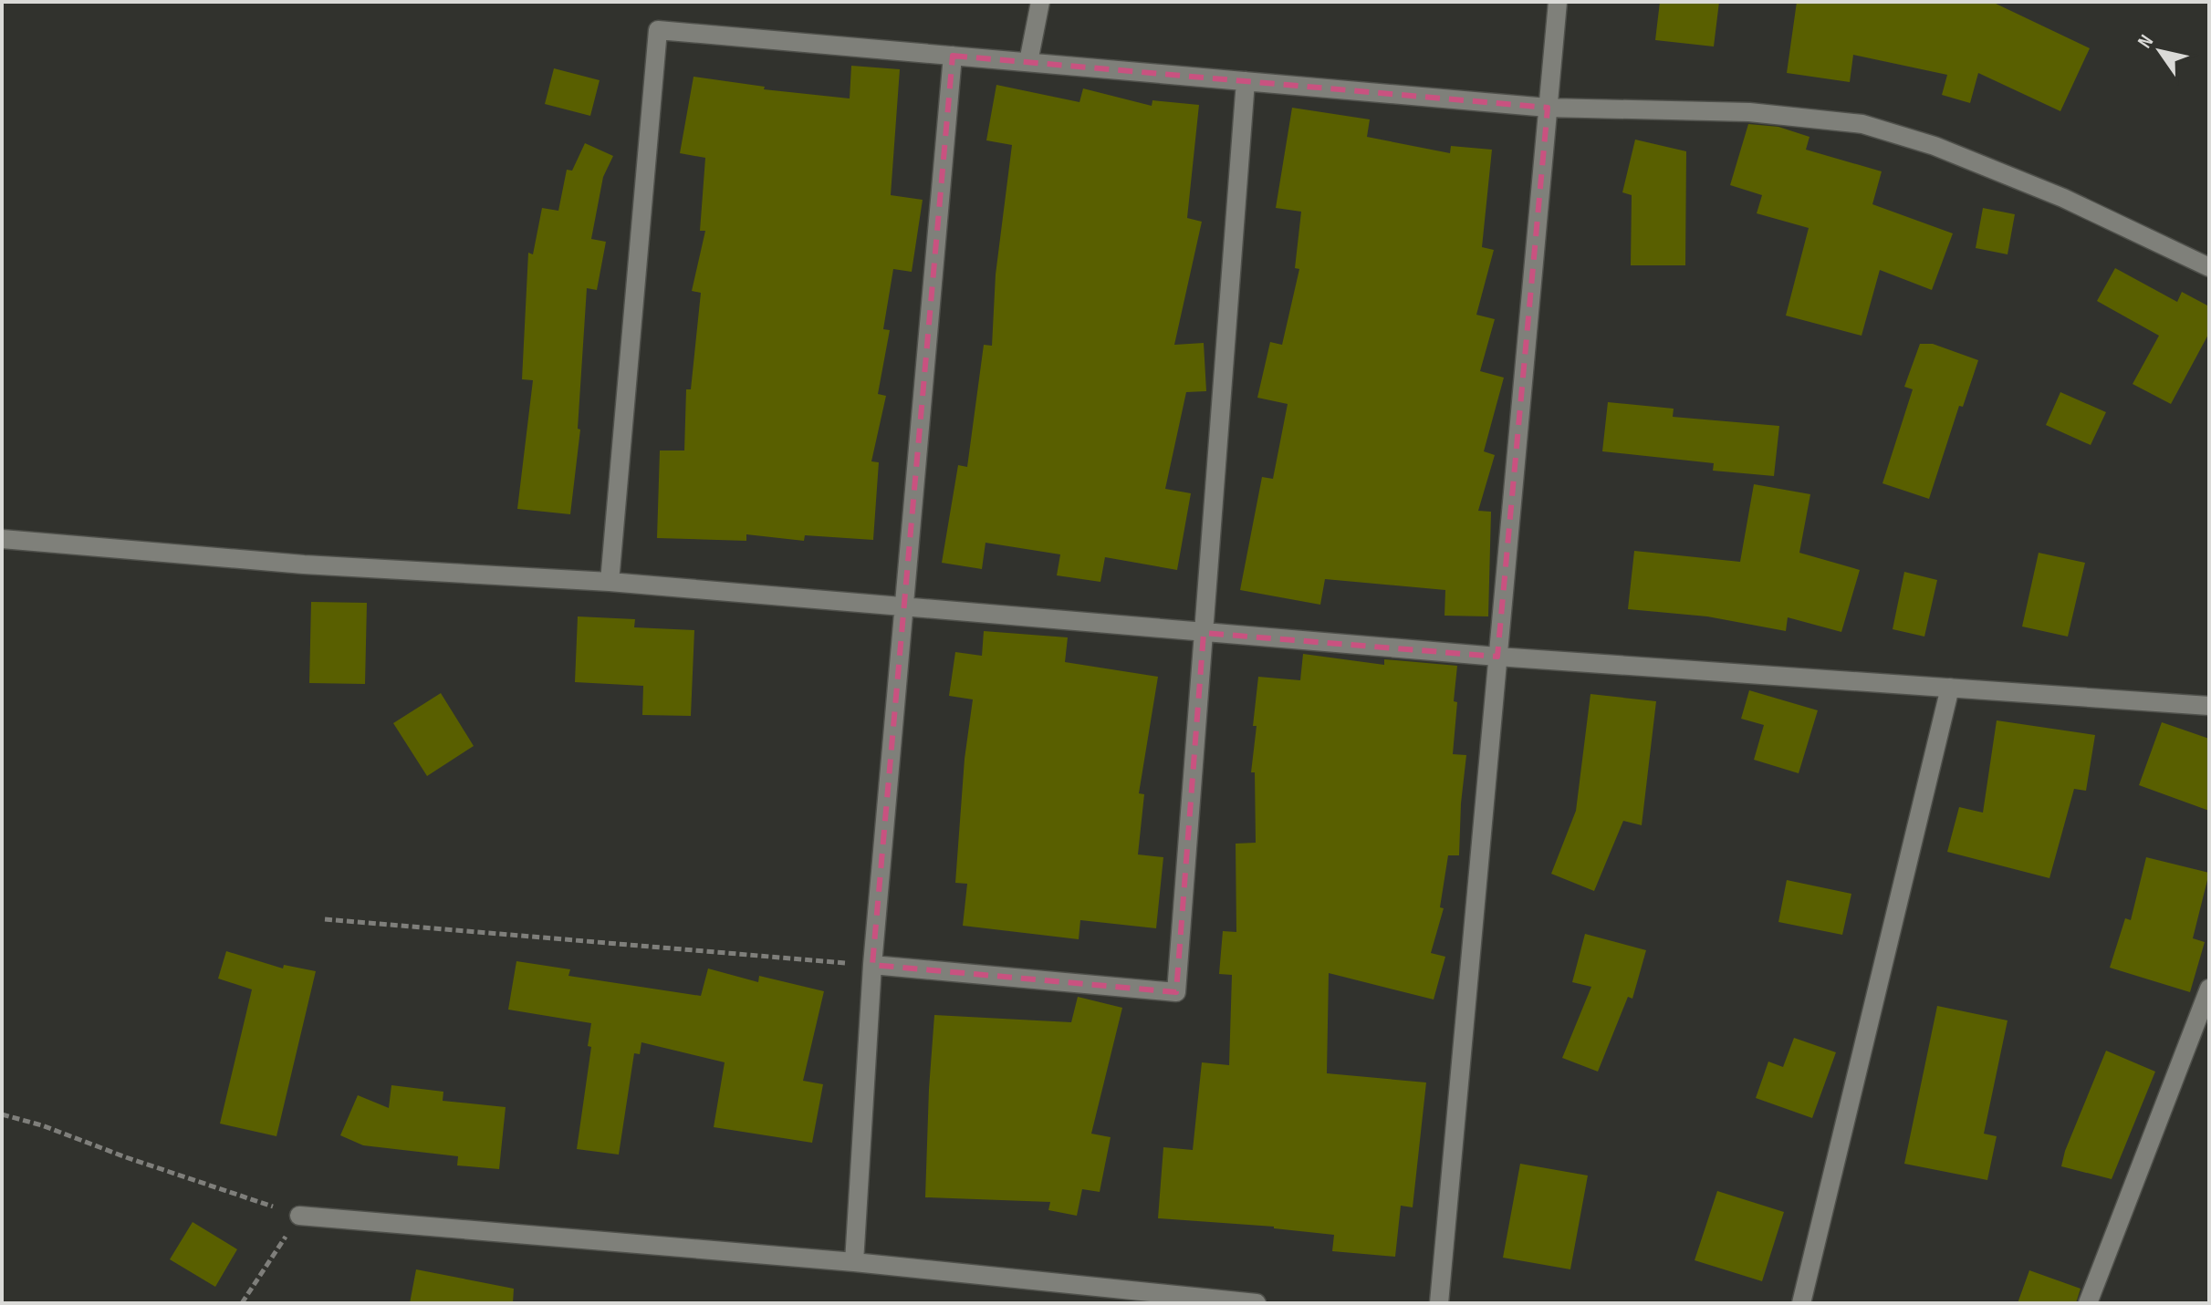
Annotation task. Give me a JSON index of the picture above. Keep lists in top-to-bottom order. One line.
{"north":"top left"}
